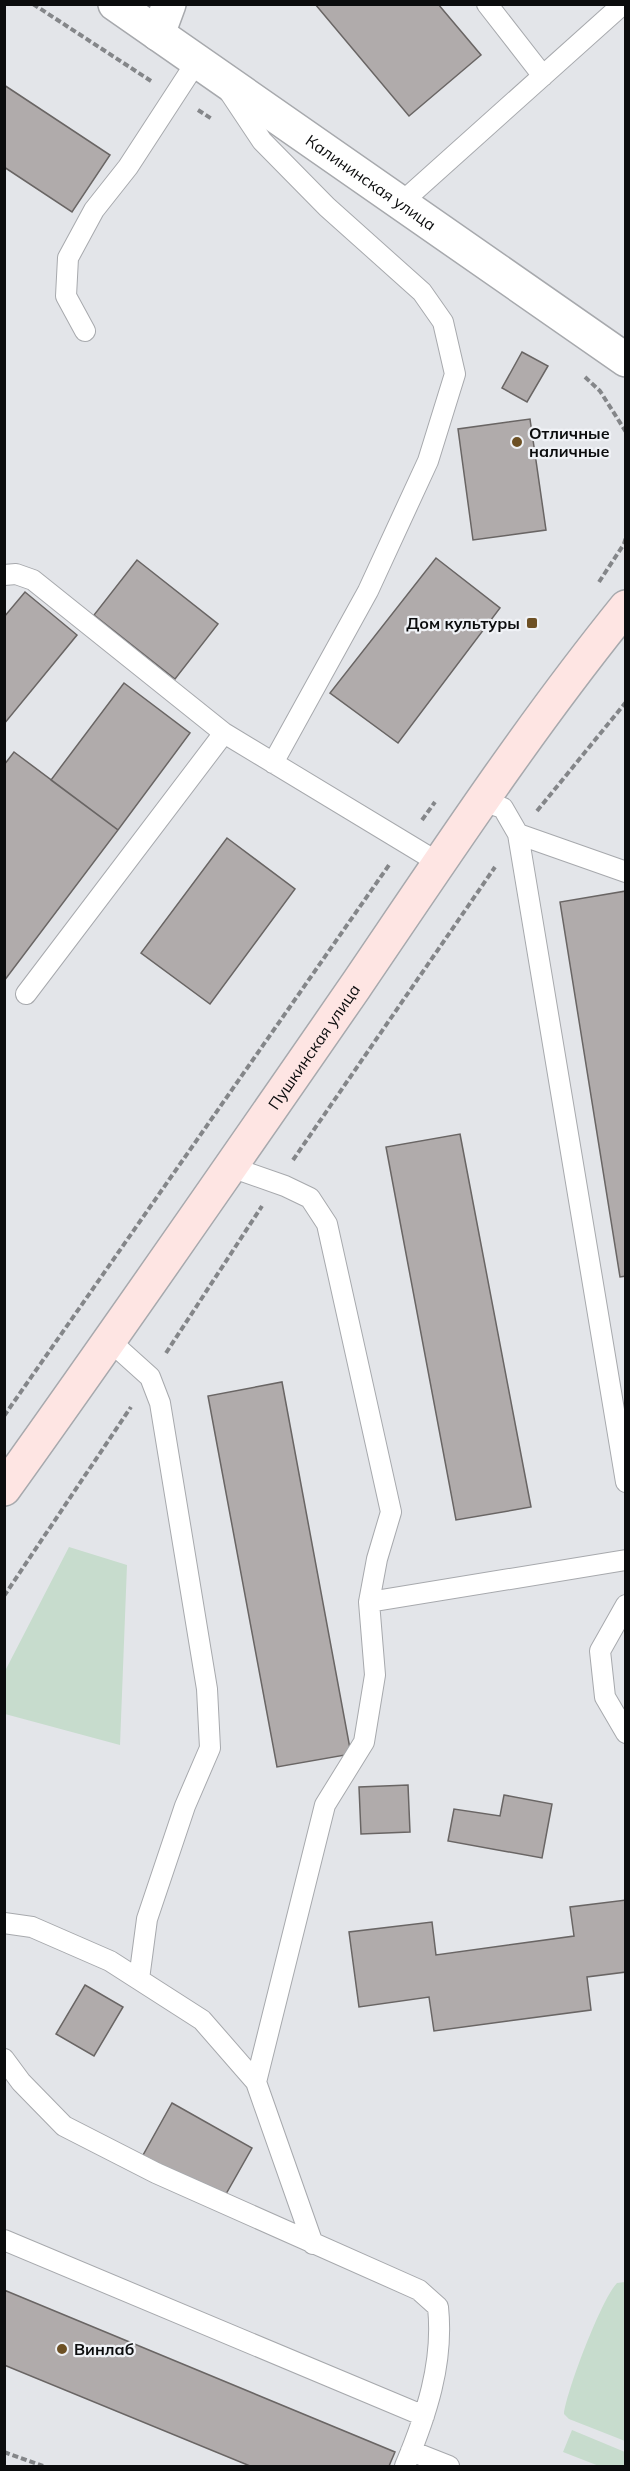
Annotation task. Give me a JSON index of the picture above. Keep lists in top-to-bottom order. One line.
{"streets":{"main road":["Пушкинская улица"],"street":["Калининская улица"]},"places":{"other":["Отличные наличные","Винлаб"],"transit":["Дом культуры"]}}
